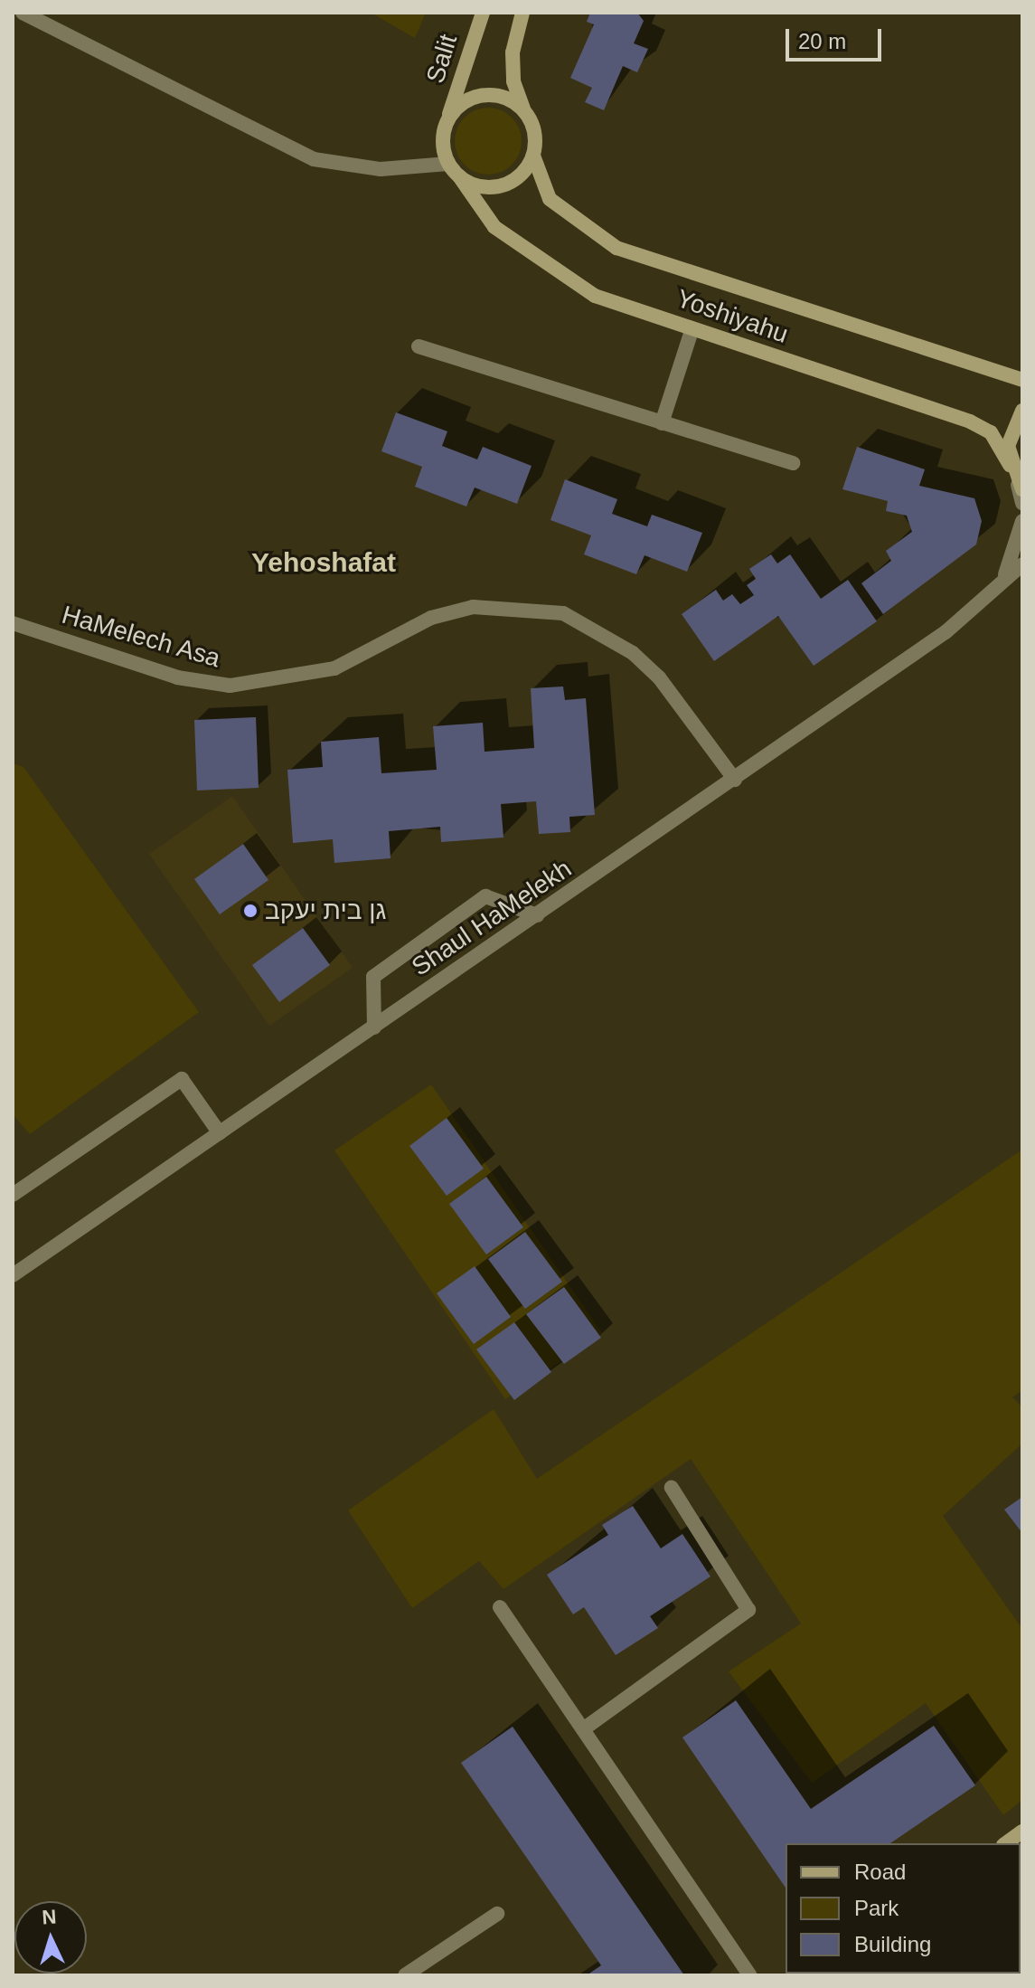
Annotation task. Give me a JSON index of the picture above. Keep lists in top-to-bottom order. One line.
{"streets":{"street":["Salit","Yoshiyahu","HaMelech Asa","Shaul HaMelekh"]},"crossings":[["Salit","Yoshiyahu"],["HaMelech Asa","Shaul HaMelekh"]],"districts":["Yehoshafat"],"places":["גן בית יעקב"],"legend":["Road","Park","Building"],"scale_bar":"20 m","north":"top"}
